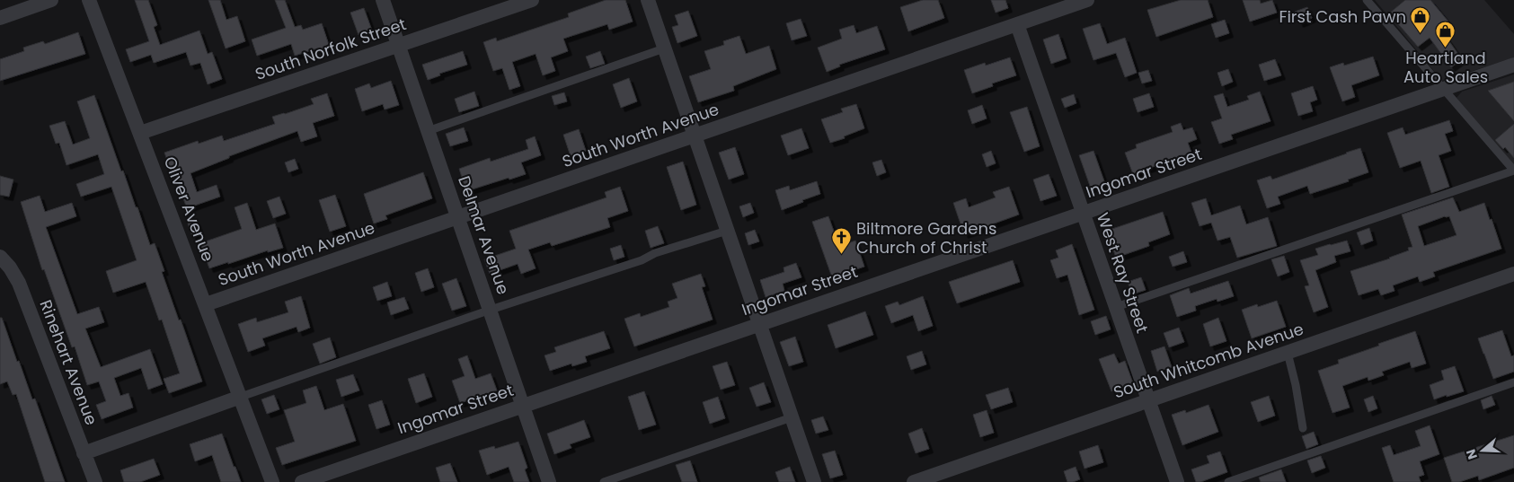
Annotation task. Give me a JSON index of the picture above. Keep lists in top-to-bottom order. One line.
{"streets":{"street":["South Norfolk Street","South Worth Avenue","Ingomar Street","Oliver Avenue","Delmar Avenue","West Ray Street","South Whitcomb Avenue","Rinehart Avenue"]},"crossings":[["South Norfolk Street","Oliver Avenue"],["South Norfolk Street","Delmar Avenue"],["South Worth Avenue","Oliver Avenue"],["South Worth Avenue","Delmar Avenue"],["South Worth Avenue","West Ray Street"],["Ingomar Street","Delmar Avenue"],["Ingomar Street","West Ray Street"],["West Ray Street","South Whitcomb Avenue"]],"places":{"shop":["First Cash Pawn","Heartland Auto Sales"],"church":["Biltmore Gardens Church of Christ"]},"north":"left"}
